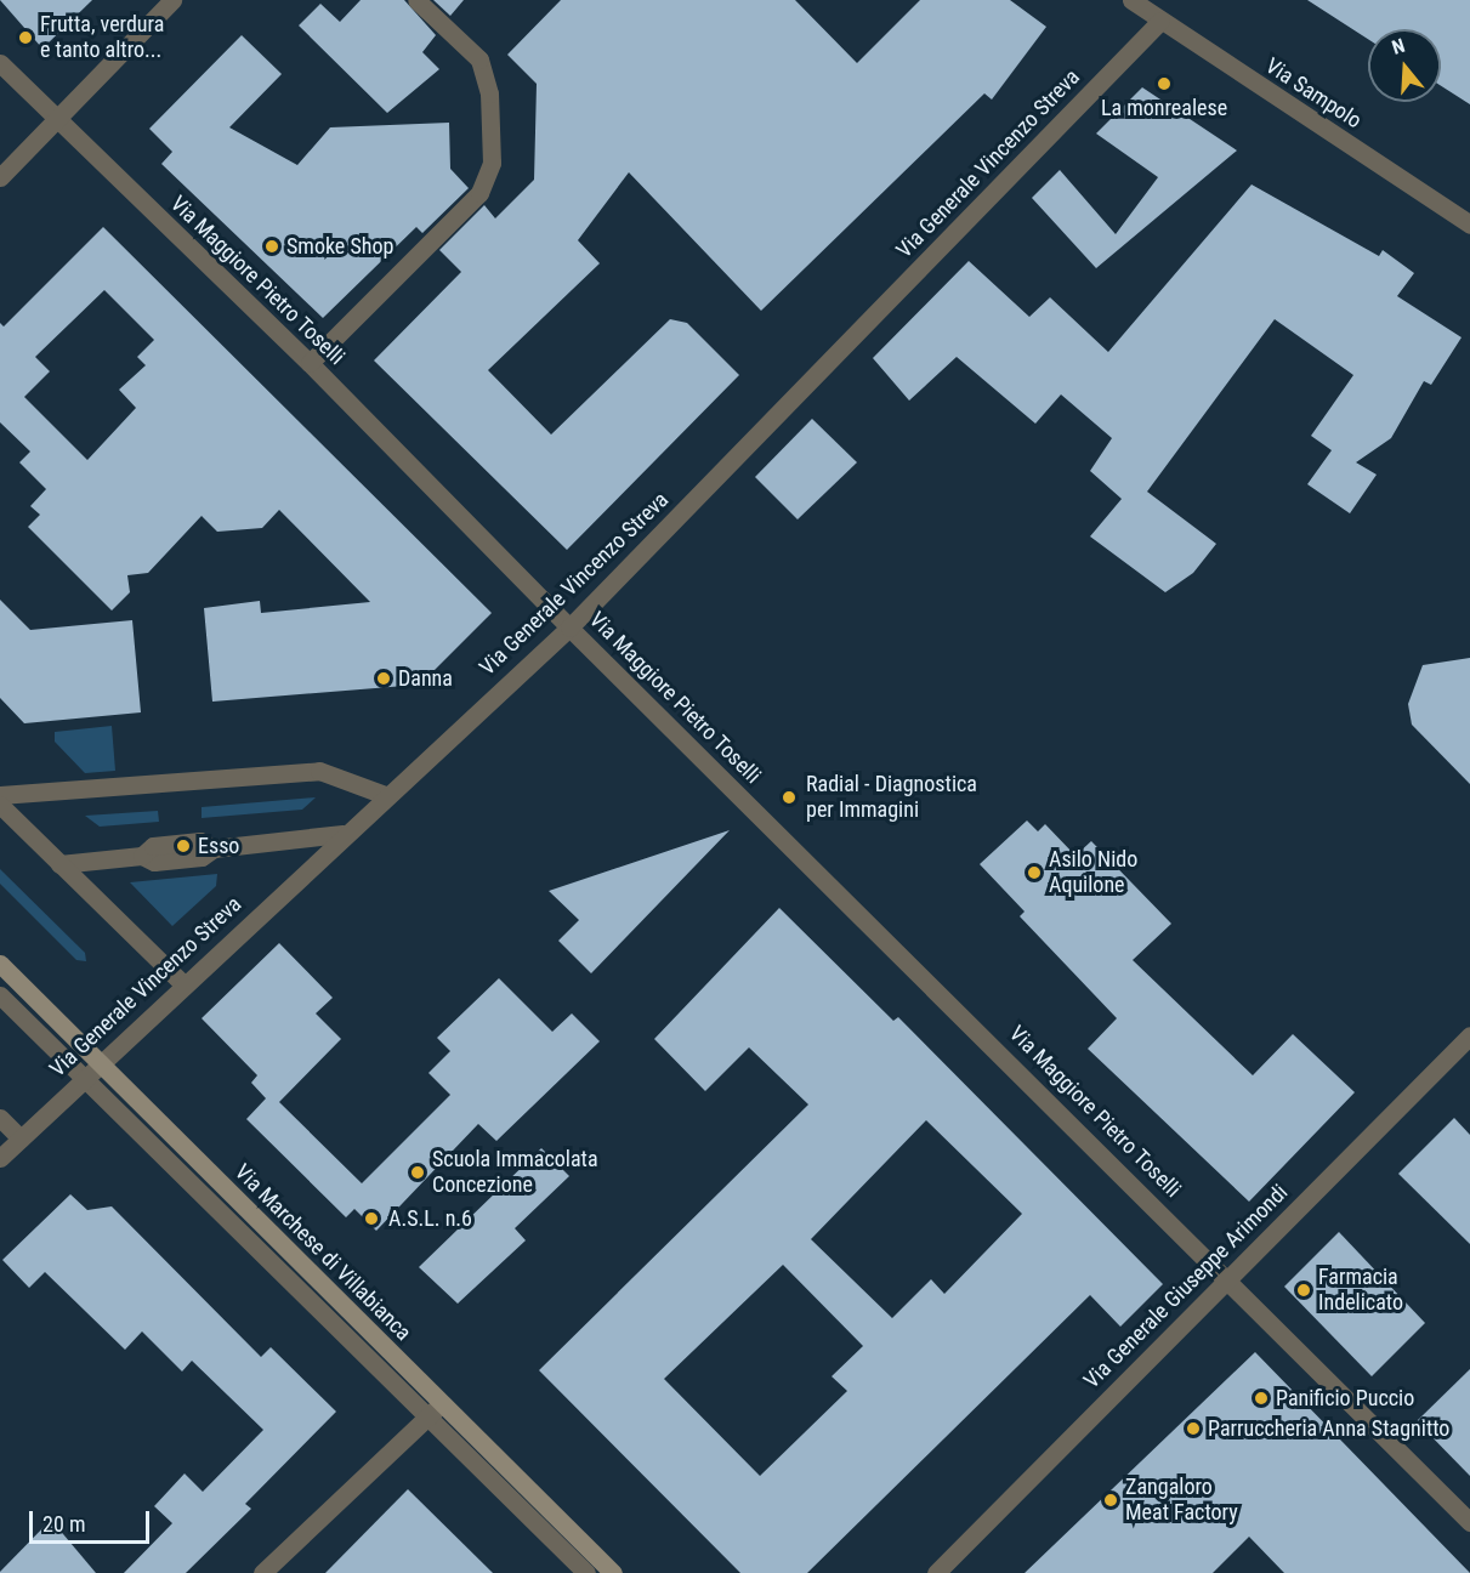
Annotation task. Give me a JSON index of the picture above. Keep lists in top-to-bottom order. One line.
{"streets":{"street":["Via Sampolo","Via Generale Vincenzo Streva","Via Maggiore Pietro Toselli","Via Marchese di Villabianca","Via Generale Giuseppe Arimondi"]},"crossings":[["Via Sampolo","Via Generale Vincenzo Streva"],["Via Generale Vincenzo Streva","Via Maggiore Pietro Toselli"],["Via Generale Vincenzo Streva","Via Marchese di Villabianca"],["Via Maggiore Pietro Toselli","Via Generale Giuseppe Arimondi"]],"places":["Frutta, verdura e tanto altro...","La monrealese","Smoke Shop","Danna","Radial - Diagnostica per Immagini","Esso","Asilo Nido Aquilone","Scuola Immacolata Concezione","A.S.L. n.6","Farmacia Indelicato","Panificio Puccio","Parruccheria Anna Stagnitto","Zangaloro Meat Factory"],"scale_bar":"20 m","north":"top"}
